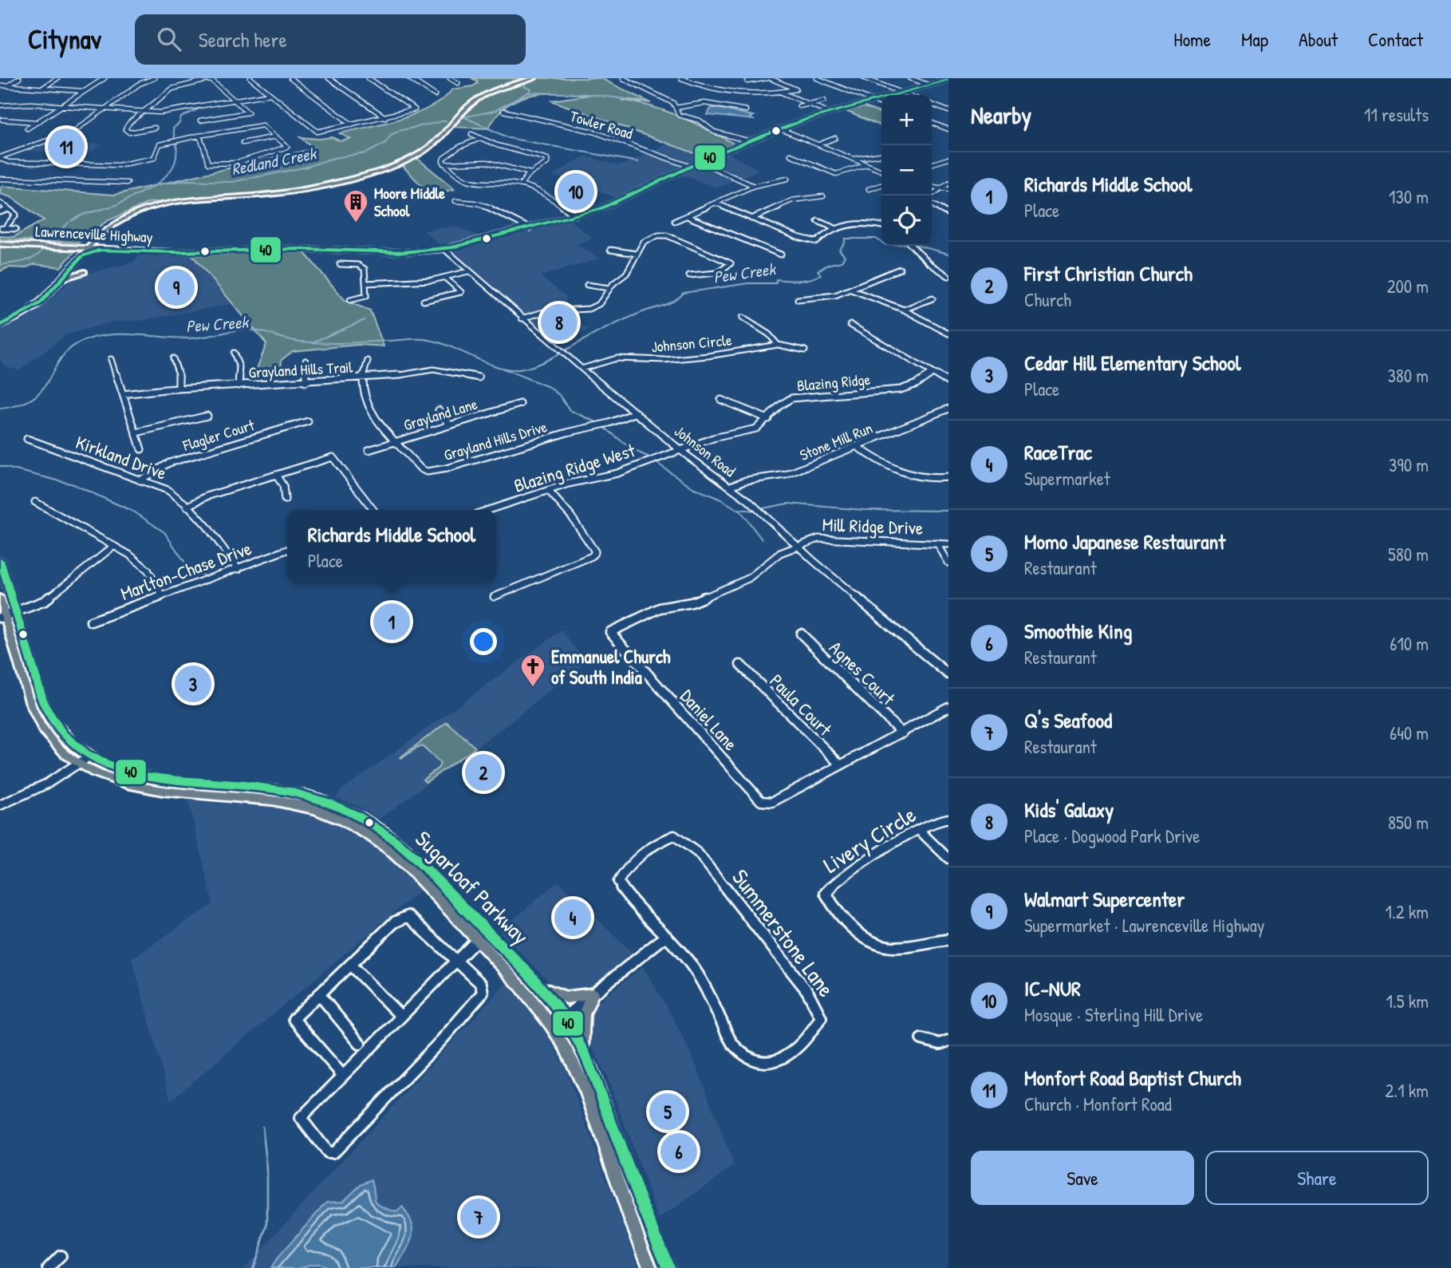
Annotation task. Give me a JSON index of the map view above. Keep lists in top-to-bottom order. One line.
{"streets":{"main road":["Lawrenceville Highway","Sugarloaf Parkway"],"street":["Towler Road","Johnson Circle","Grayland Hills Trail","Blazing Ridge","Grayland Lane","Flagler Court","Grayland Hills Drive","Stone Mill Run","Johnson Road","Kirkland Drive","Blazing Ridge West","Mill Ridge Drive","Marlton-Chase Drive","Agnes Court","Paula Court","Daniel Lane","Livery Circle","Summerstone Lane"]},"crossings":[["Towler Road","Lawrenceville Highway"],["Lawrenceville Highway","Johnson Road"],["Johnson Circle","Johnson Road"],["Grayland Hills Trail","Grayland Hills Drive"],["Blazing Ridge","Johnson Road"],["Blazing Ridge","Blazing Ridge West"],["Grayland Lane","Grayland Hills Drive"],["Flagler Court","Kirkland Drive"],["Grayland Hills Drive","Johnson Road"],["Stone Mill Run","Johnson Road"],["Johnson Road","Blazing Ridge West"],["Johnson Road","Mill Ridge Drive"],["Johnson Road","Daniel Lane"],["Kirkland Drive","Marlton-Chase Drive"],["Mill Ridge Drive","Daniel Lane"],["Agnes Court","Daniel Lane"],["Paula Court","Daniel Lane"]],"water":["Redland Creek","Pew Creek"],"places":{"building":["Moore Middle School"],"church":["Emmanuel Church of South India"]},"lines":["transit line 40"],"page":{"header":"Citynav","search":"Search here","nav":["Home","Map","About","Contact"],"heading":["Nearby","11 results"],"map_buttons":["+","−"],"pins":["11","10","9","8","1","3","2","4","5","6","7"],"list":[{"mark":"1","name":"Richards Middle School","note":"Place","value":"130 m"},{"mark":"2","name":"First Christian Church","note":"Church","value":"200 m"},{"mark":"3","name":"Cedar Hill Elementary School","note":"Place","value":"380 m"},{"mark":"4","name":"RaceTrac","note":"Supermarket","value":"390 m"},{"mark":"5","name":"Momo Japanese Restaurant","note":"Restaurant","value":"580 m"},{"mark":"6","name":"Smoothie King","note":"Restaurant","value":"610 m"},{"mark":"7","name":"Q's Seafood","note":"Restaurant","value":"640 m"},{"mark":"8","name":"Kids' Galaxy","note":"Place · Dogwood Park Drive","value":"850 m"},{"mark":"9","name":"Walmart Supercenter","note":"Supermarket · Lawrenceville Highway","value":"1.2 km"},{"mark":"10","name":"IC-NUR","note":"Mosque · Sterling Hill Drive","value":"1.5 km"},{"mark":"11","name":"Monfort Road Baptist Church","note":"Church · Monfort Road","value":"2.1 km"}],"popup":["Richards Middle School","Place"],"buttons":["Save","Share"]}}
